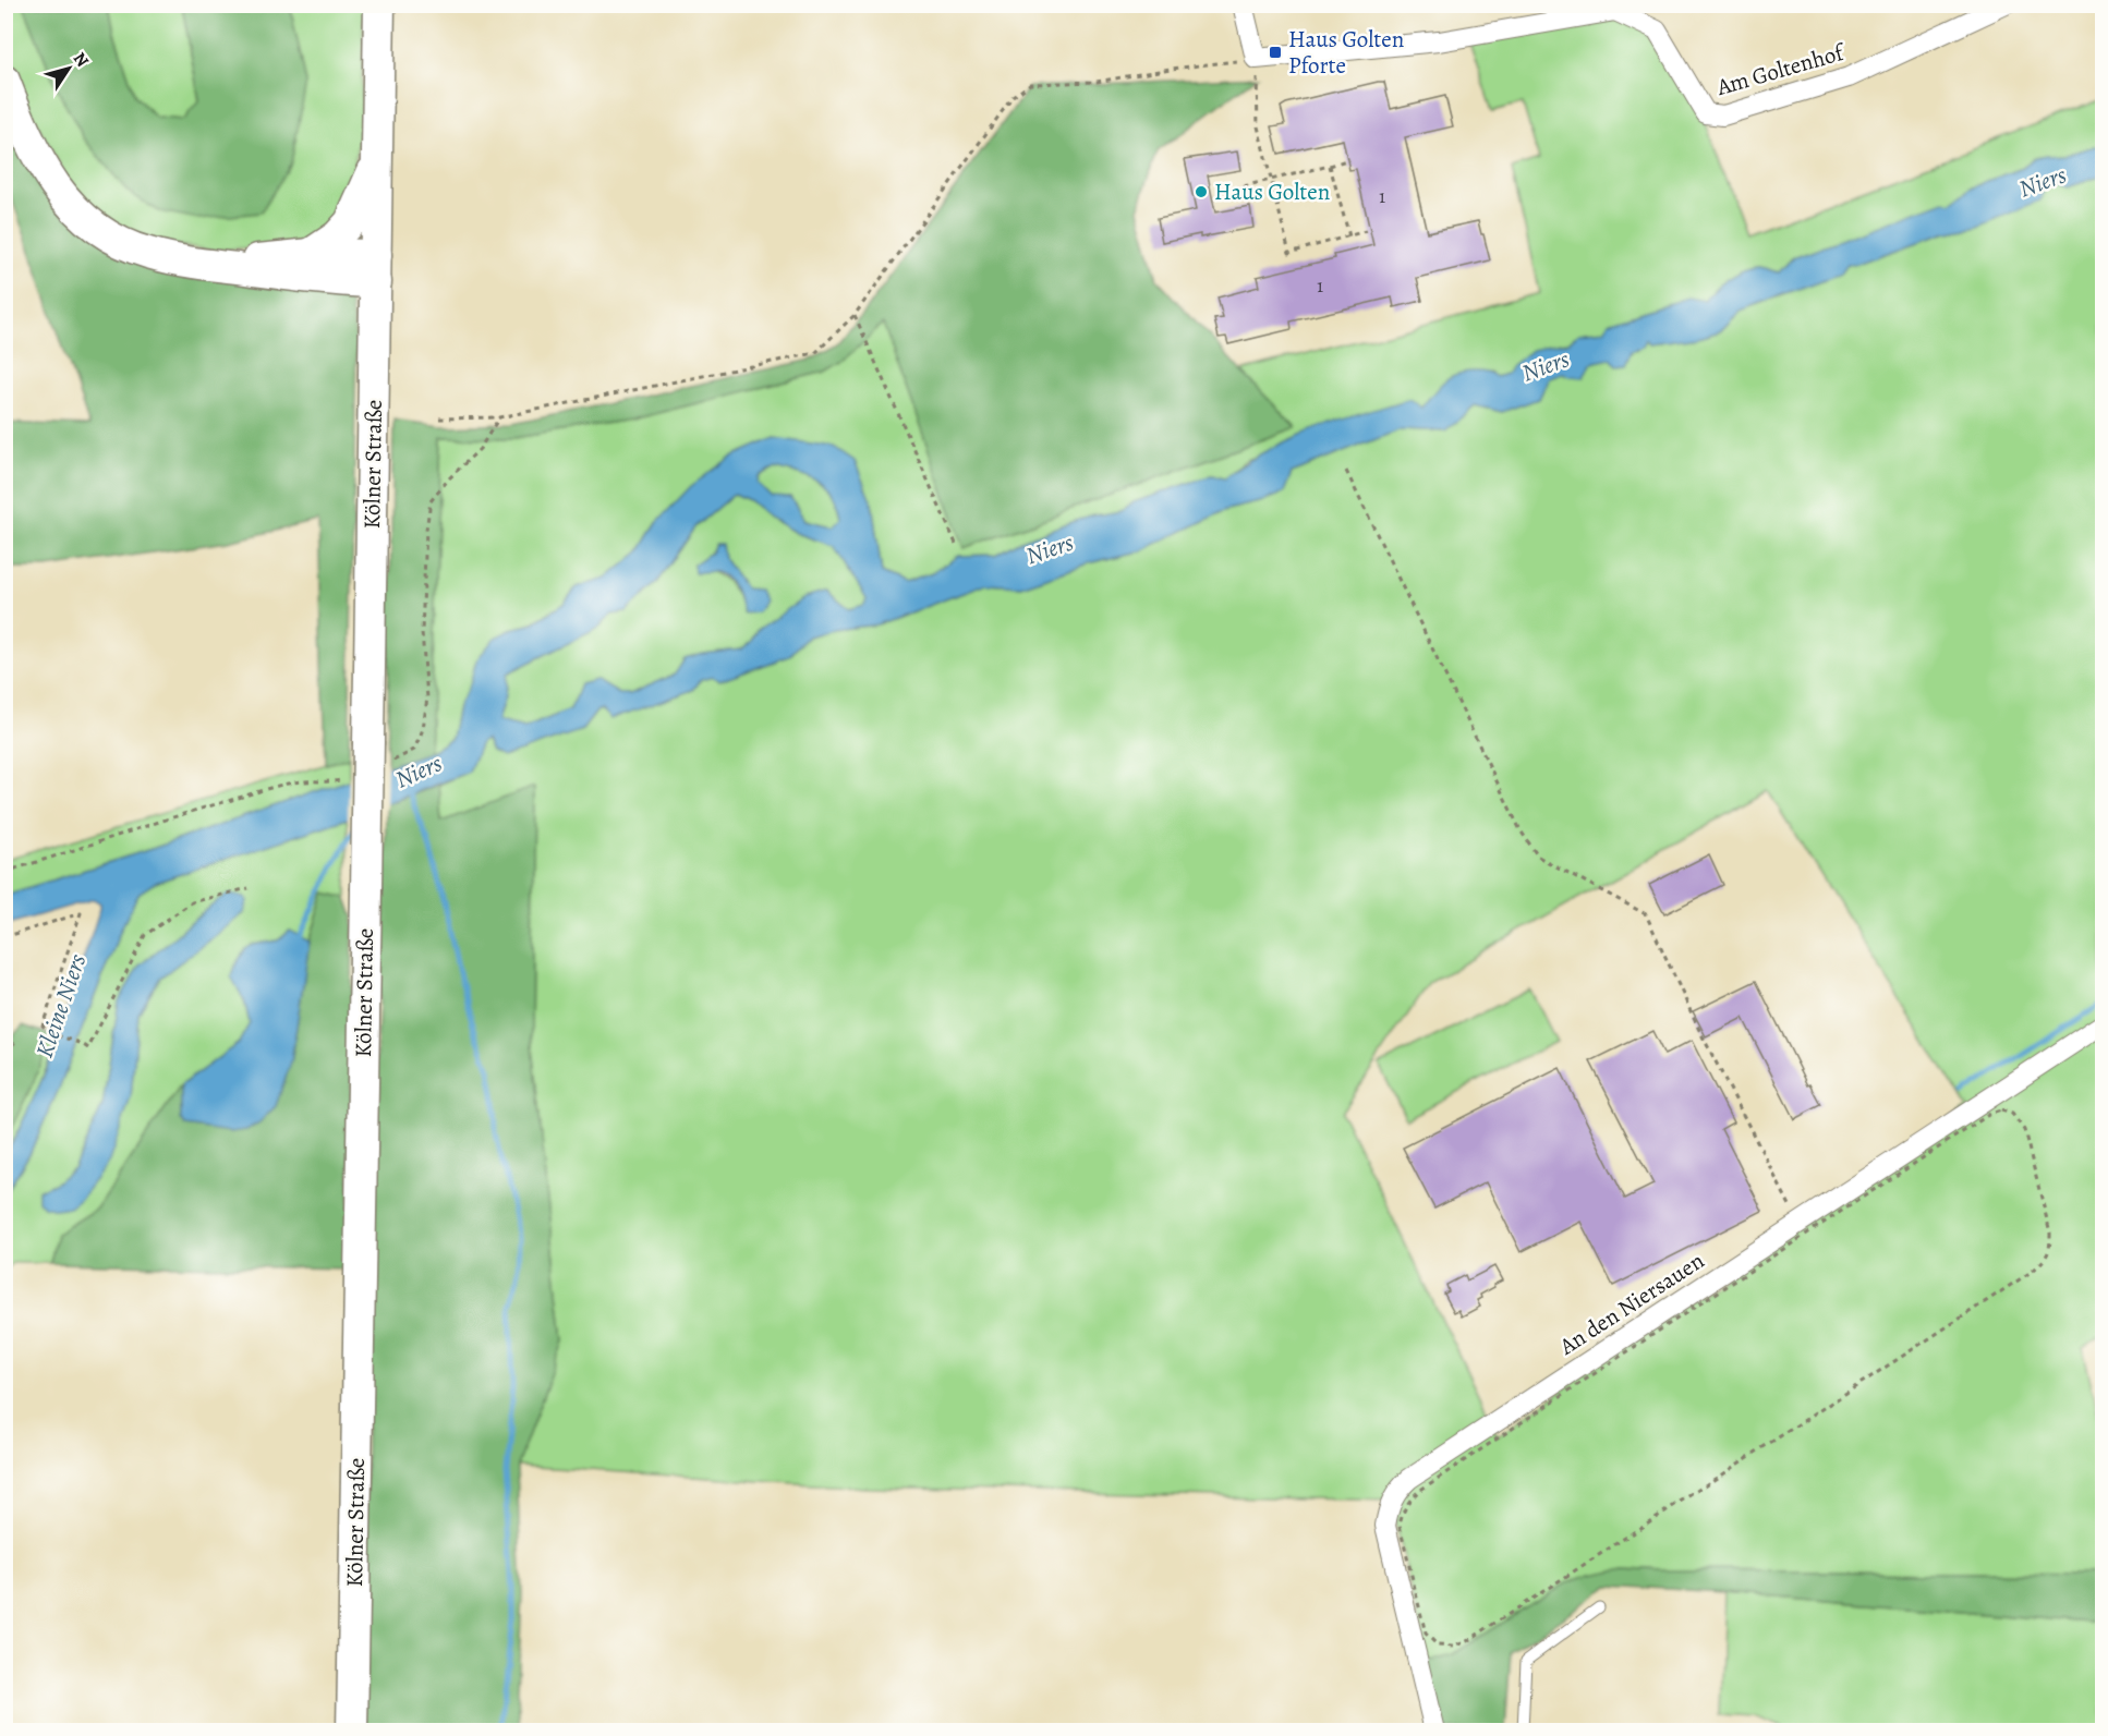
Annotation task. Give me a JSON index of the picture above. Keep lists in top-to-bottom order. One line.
{"streets":{"main road":["Kölner Straße"],"street":["Am Goltenhof","An den Niersauen"]},"water":["Niers","Kleine Niers"],"places":{"transit":["Haus Golten Pforte"],"other":["Haus Golten"]},"house_numbers":["1","1"],"north":"top right"}
